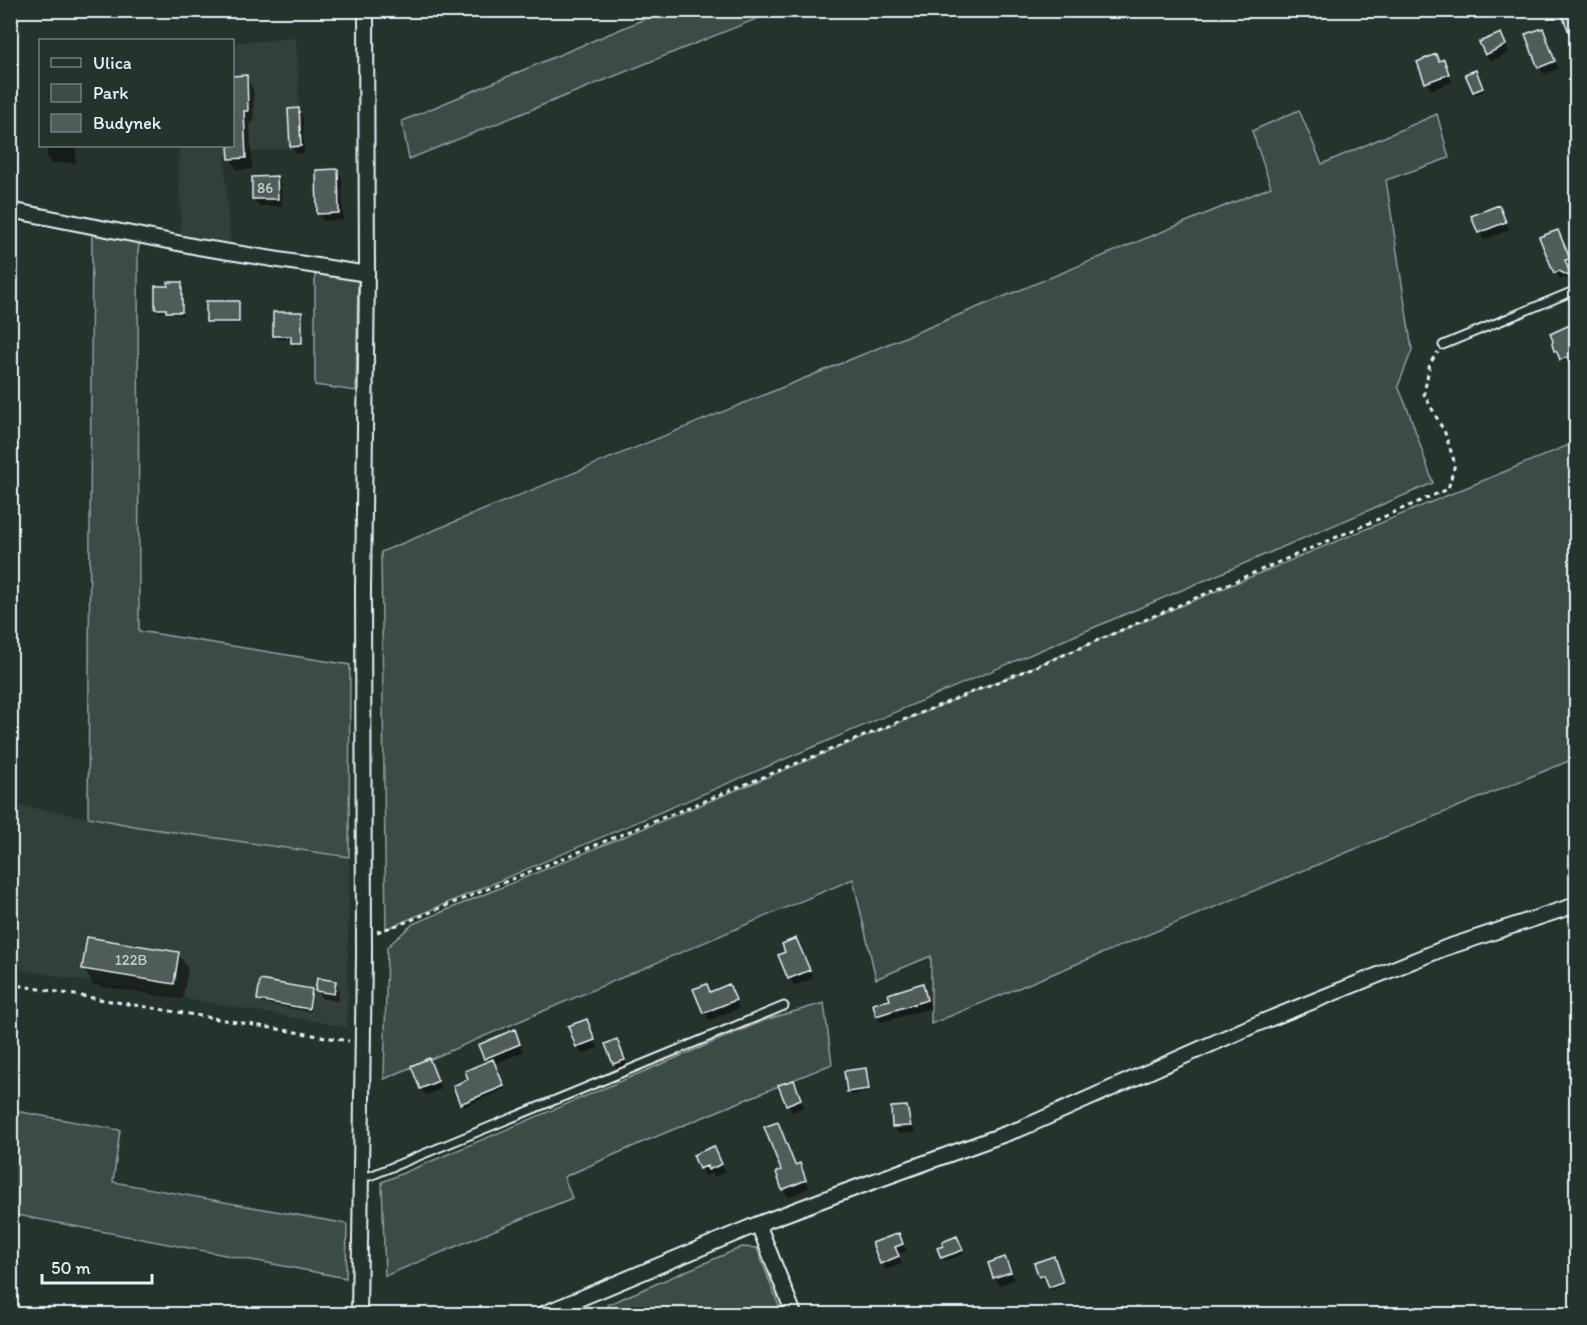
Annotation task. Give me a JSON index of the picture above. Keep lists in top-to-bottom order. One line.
{"house_numbers":["86","122B"],"legend":["Ulica","Park","Budynek"],"scale_bar":"50 m"}
